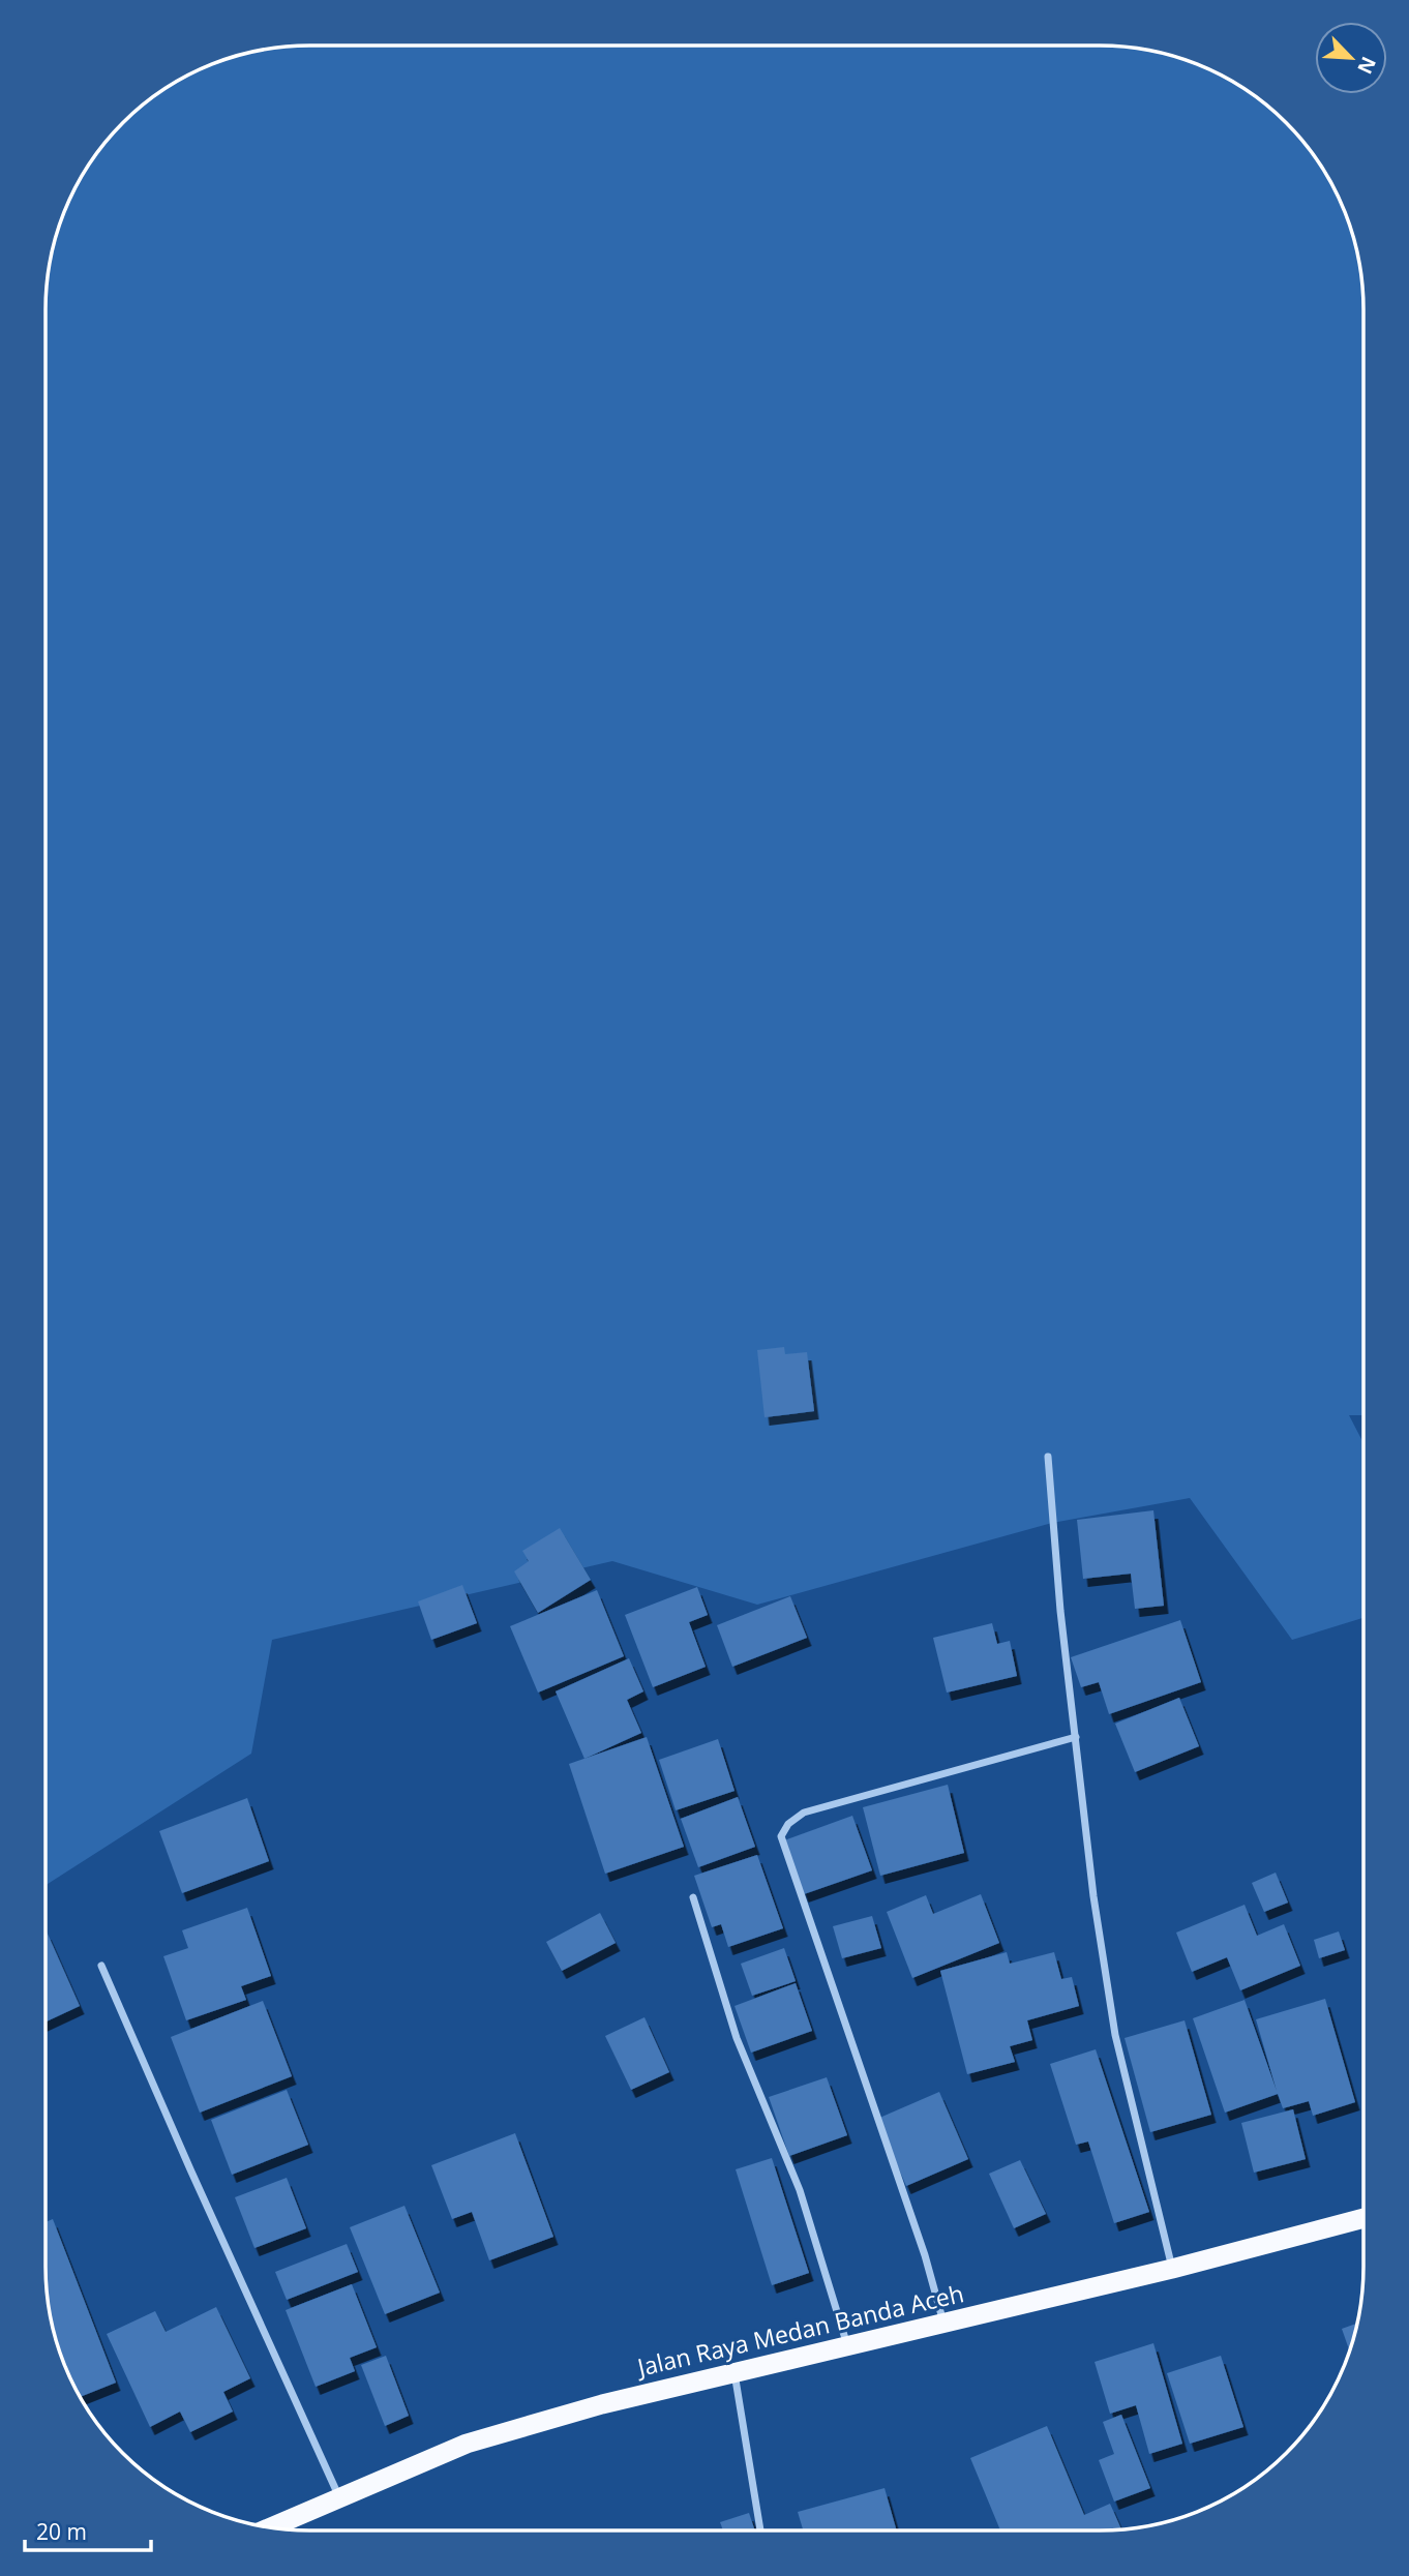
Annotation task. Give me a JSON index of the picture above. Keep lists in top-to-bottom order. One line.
{"streets":{"highway":["Jalan Raya Medan Banda Aceh"]},"scale_bar":"20 m","north":"bottom right"}
